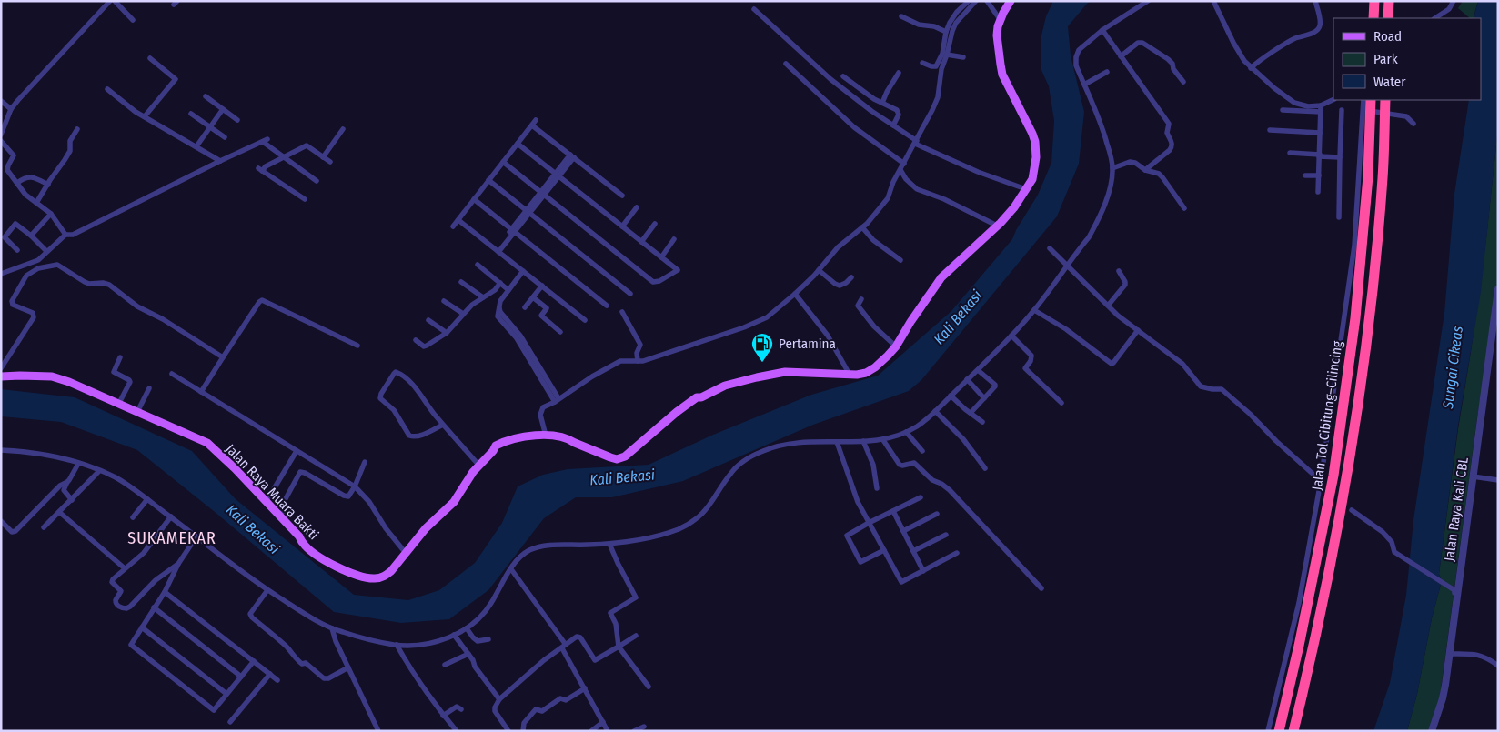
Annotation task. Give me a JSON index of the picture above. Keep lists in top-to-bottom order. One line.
{"streets":{"highway":["Jalan Tol Cibitung–Cilincing"],"main road":["Jalan Raya Muara Bakti"],"street":["Jalan Raya Kali CBL"]},"districts":["SUKAMEKAR"],"water":["Kali Bekasi","Sungai Cikeas"],"places":{"fuel station":["Pertamina"]},"legend":["Road","Park","Water"]}
